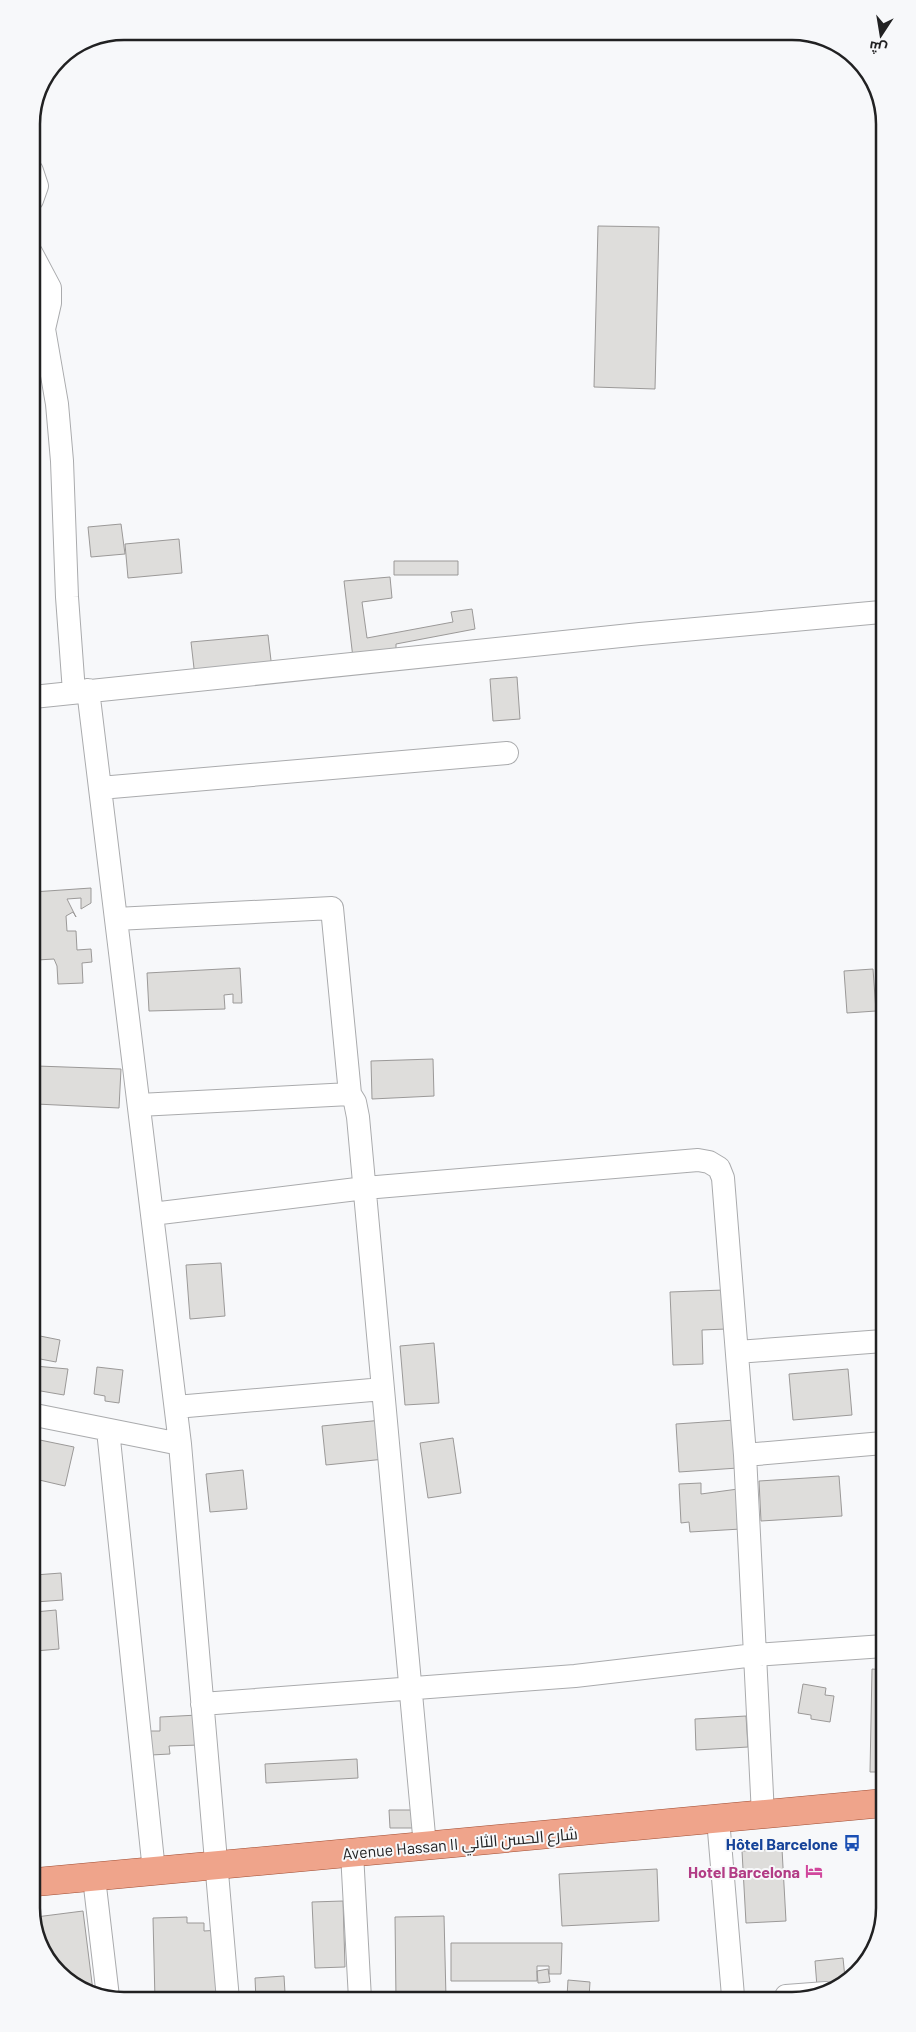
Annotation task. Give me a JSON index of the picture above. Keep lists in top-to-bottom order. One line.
{"streets":{"main road":["Avenue Hassan II شارع الحسن الثاني"]},"places":{"bus stop":["Hôtel Barcelone"],"hotel":["Hotel Barcelona"]},"north":"bottom"}
